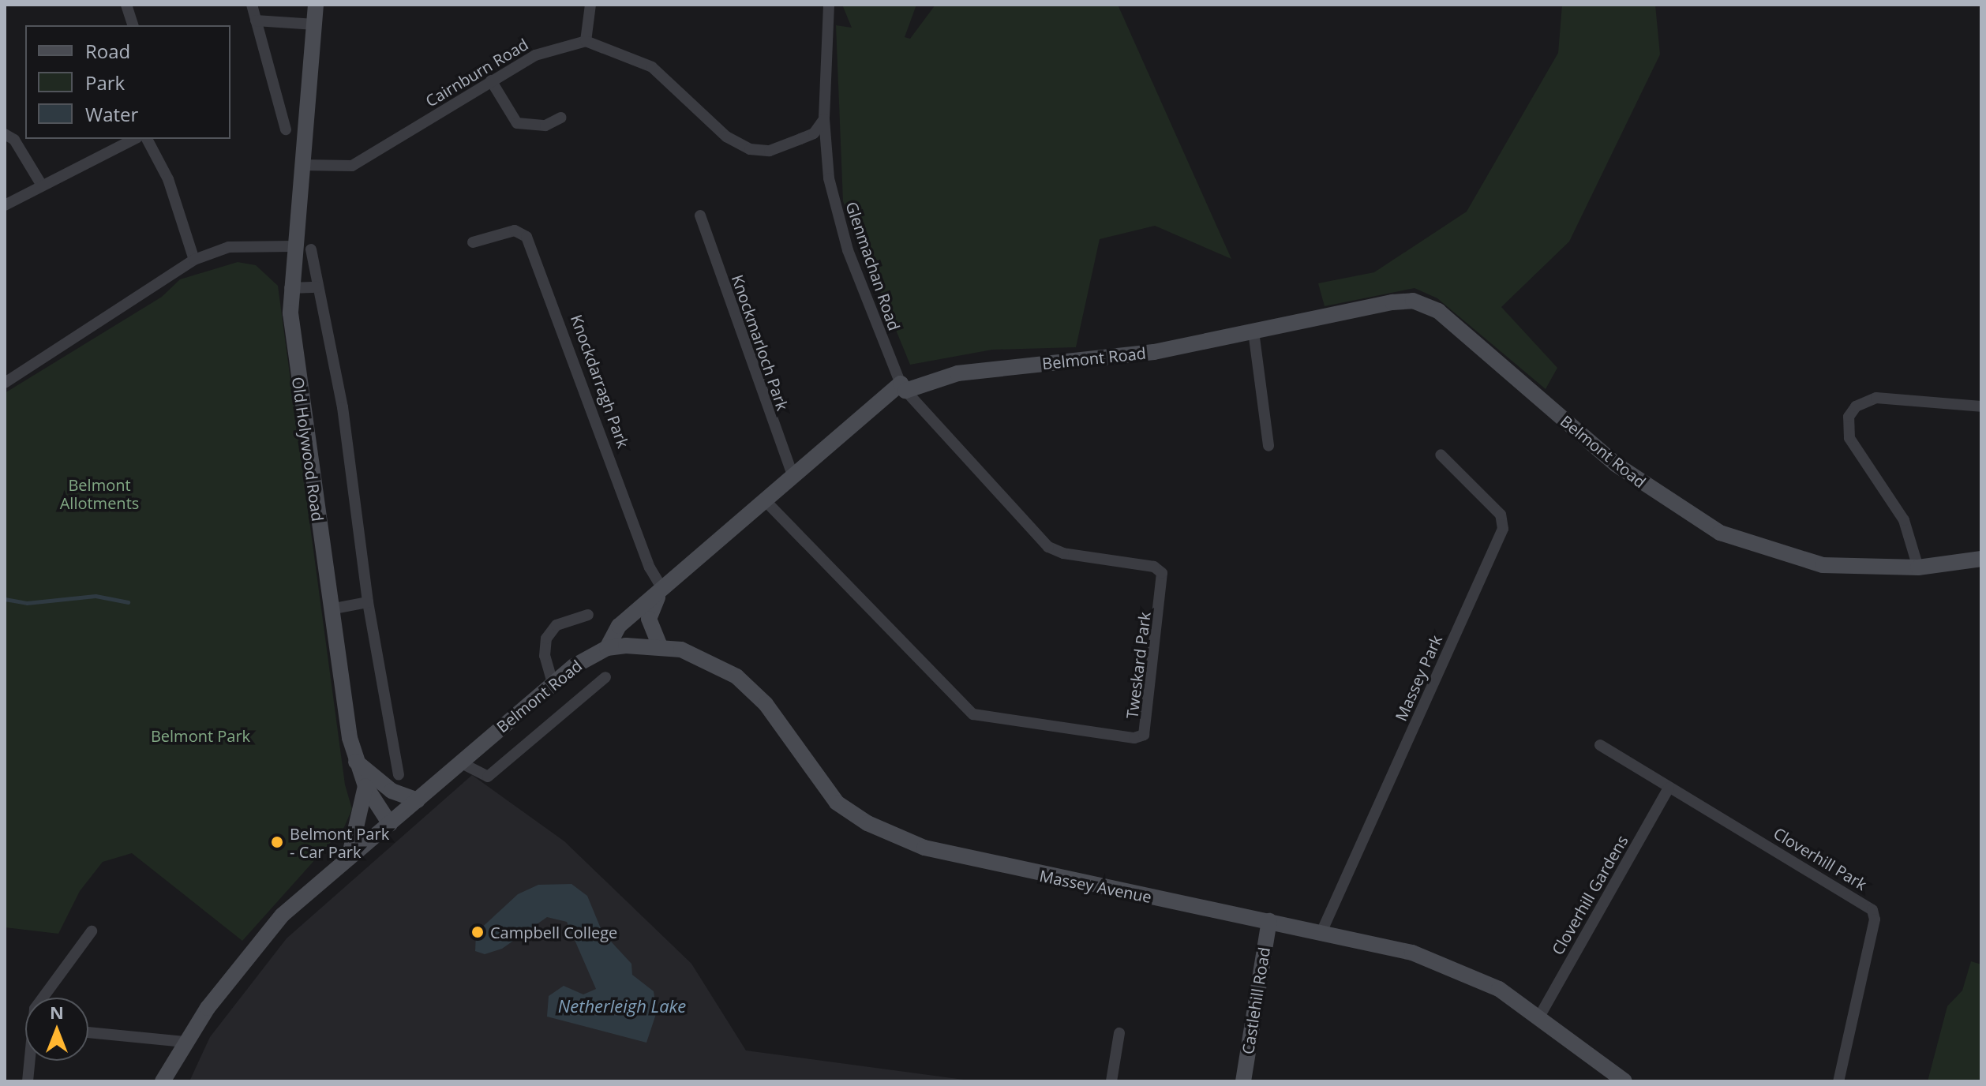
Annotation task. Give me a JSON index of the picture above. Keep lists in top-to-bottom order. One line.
{"streets":{"street":["Cairnburn Road","Glenmachan Road","Knockmarloch Park","Belmont Road","Knockdarragh Park","Old Holywood Road","Tweskard Park","Massey Park","Cloverhill Park","Massey Avenue","Cloverhill Gardens","Castlehill Road"]},"crossings":[["Cairnburn Road","Old Holywood Road"],["Glenmachan Road","Belmont Road"],["Glenmachan Road","Tweskard Park"],["Knockmarloch Park","Belmont Road"],["Belmont Road","Knockdarragh Park"],["Belmont Road","Old Holywood Road"],["Belmont Road","Tweskard Park"],["Belmont Road","Massey Avenue"],["Massey Park","Massey Avenue"],["Cloverhill Park","Cloverhill Gardens"],["Massey Avenue","Cloverhill Gardens"],["Massey Avenue","Castlehill Road"]],"water":["Netherleigh Lake"],"parks":["Belmont Allotments","Belmont Park"],"places":["Belmont Park - Car Park","Campbell College"],"legend":["Road","Park","Water"],"north":"top"}
